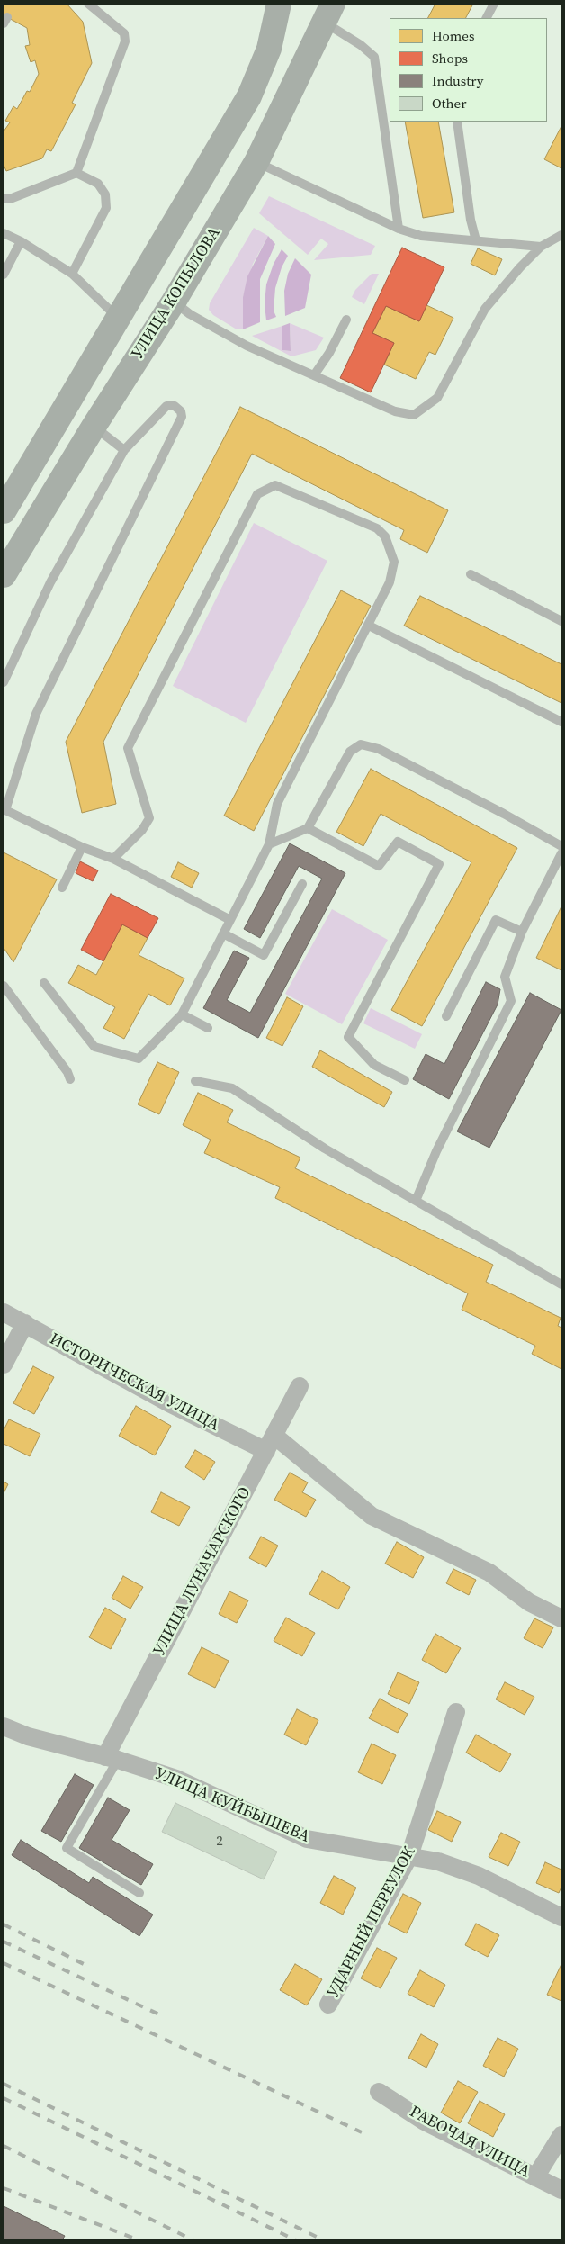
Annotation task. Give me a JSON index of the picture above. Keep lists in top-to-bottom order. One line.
{"streets":{"main road":["УЛИЦА КОПЫЛОВА"],"street":["ИСТОРИЧЕСКАЯ УЛИЦА","УЛИЦА ЛУНАЧАРСКОГО","УЛИЦА КУЙБЫШЕВА","УДАРНЫЙ ПЕРЕУЛОК","РАБОЧАЯ УЛИЦА"]},"crossings":[["ИСТОРИЧЕСКАЯ УЛИЦА","УЛИЦА ЛУНАЧАРСКОГО"],["УЛИЦА ЛУНАЧАРСКОГО","УЛИЦА КУЙБЫШЕВА"],["УЛИЦА КУЙБЫШЕВА","УДАРНЫЙ ПЕРЕУЛОК"]],"house_numbers":["2"],"legend":["Homes","Shops","Industry","Other"]}
